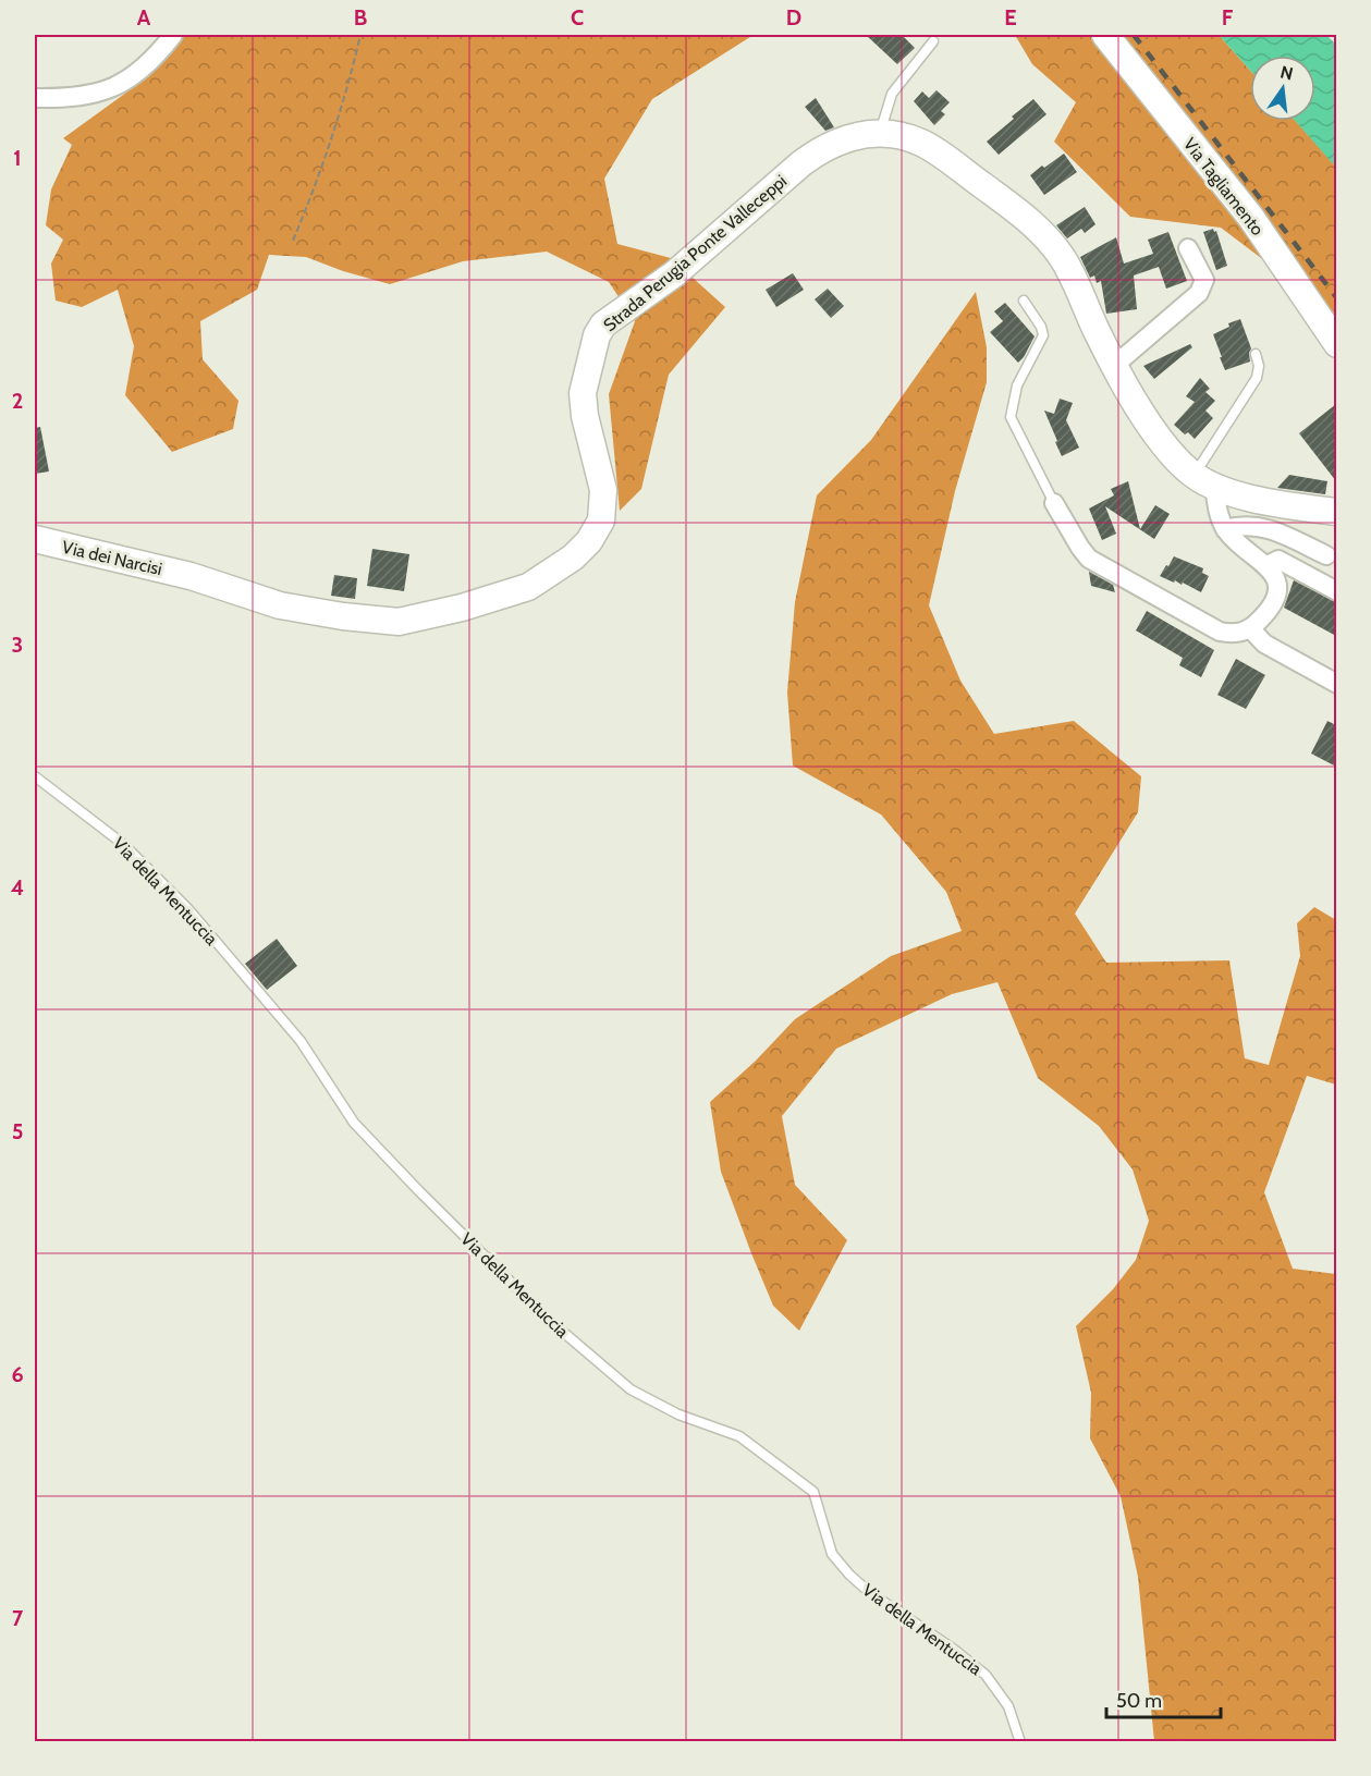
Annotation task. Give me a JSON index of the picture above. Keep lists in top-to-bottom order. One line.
{"streets":{"street":["Via Tagliamento","Strada Perugia Ponte Valleceppi","Via dei Narcisi"],"lane":["Via della Mentuccia"]},"crossings":[["Strada Perugia Ponte Valleceppi","Via dei Narcisi"]],"scale_bar":"50 m","north":"top","grid":{"columns":["A","B","C","D","E","F"],"rows":["1","2","3","4","5","6","7"]}}
